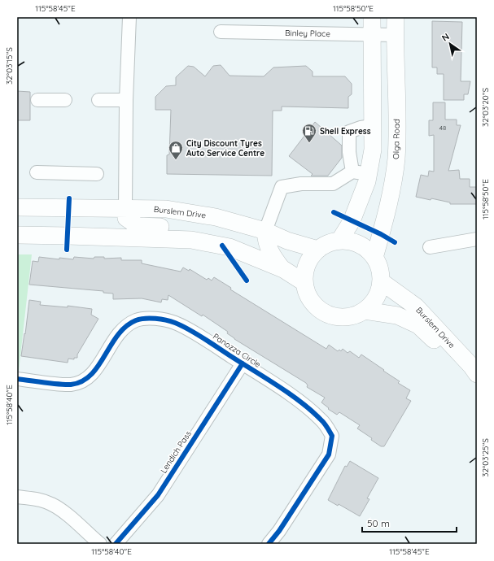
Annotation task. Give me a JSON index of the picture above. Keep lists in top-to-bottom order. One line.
{"streets":{"main road":["Olga Road","Burslem Drive"],"street":["Binley Place","Panozza Circle","Lendich Pass"]},"crossings":[["Binley Place","Olga Road"],["Olga Road","Burslem Drive"],["Panozza Circle","Lendich Pass"]],"places":{"fuel station":["Shell Express"],"shop":["City Discount Tyres Auto Service Centre"]},"house_numbers":["48"],"scale_bar":"50 m","north":"top left","coordinates":["115°58'45\"E","115°58'50\"E","32°03'15\"S","32°03'20\"S","115°58'40\"E","32°03'25\"S"]}
